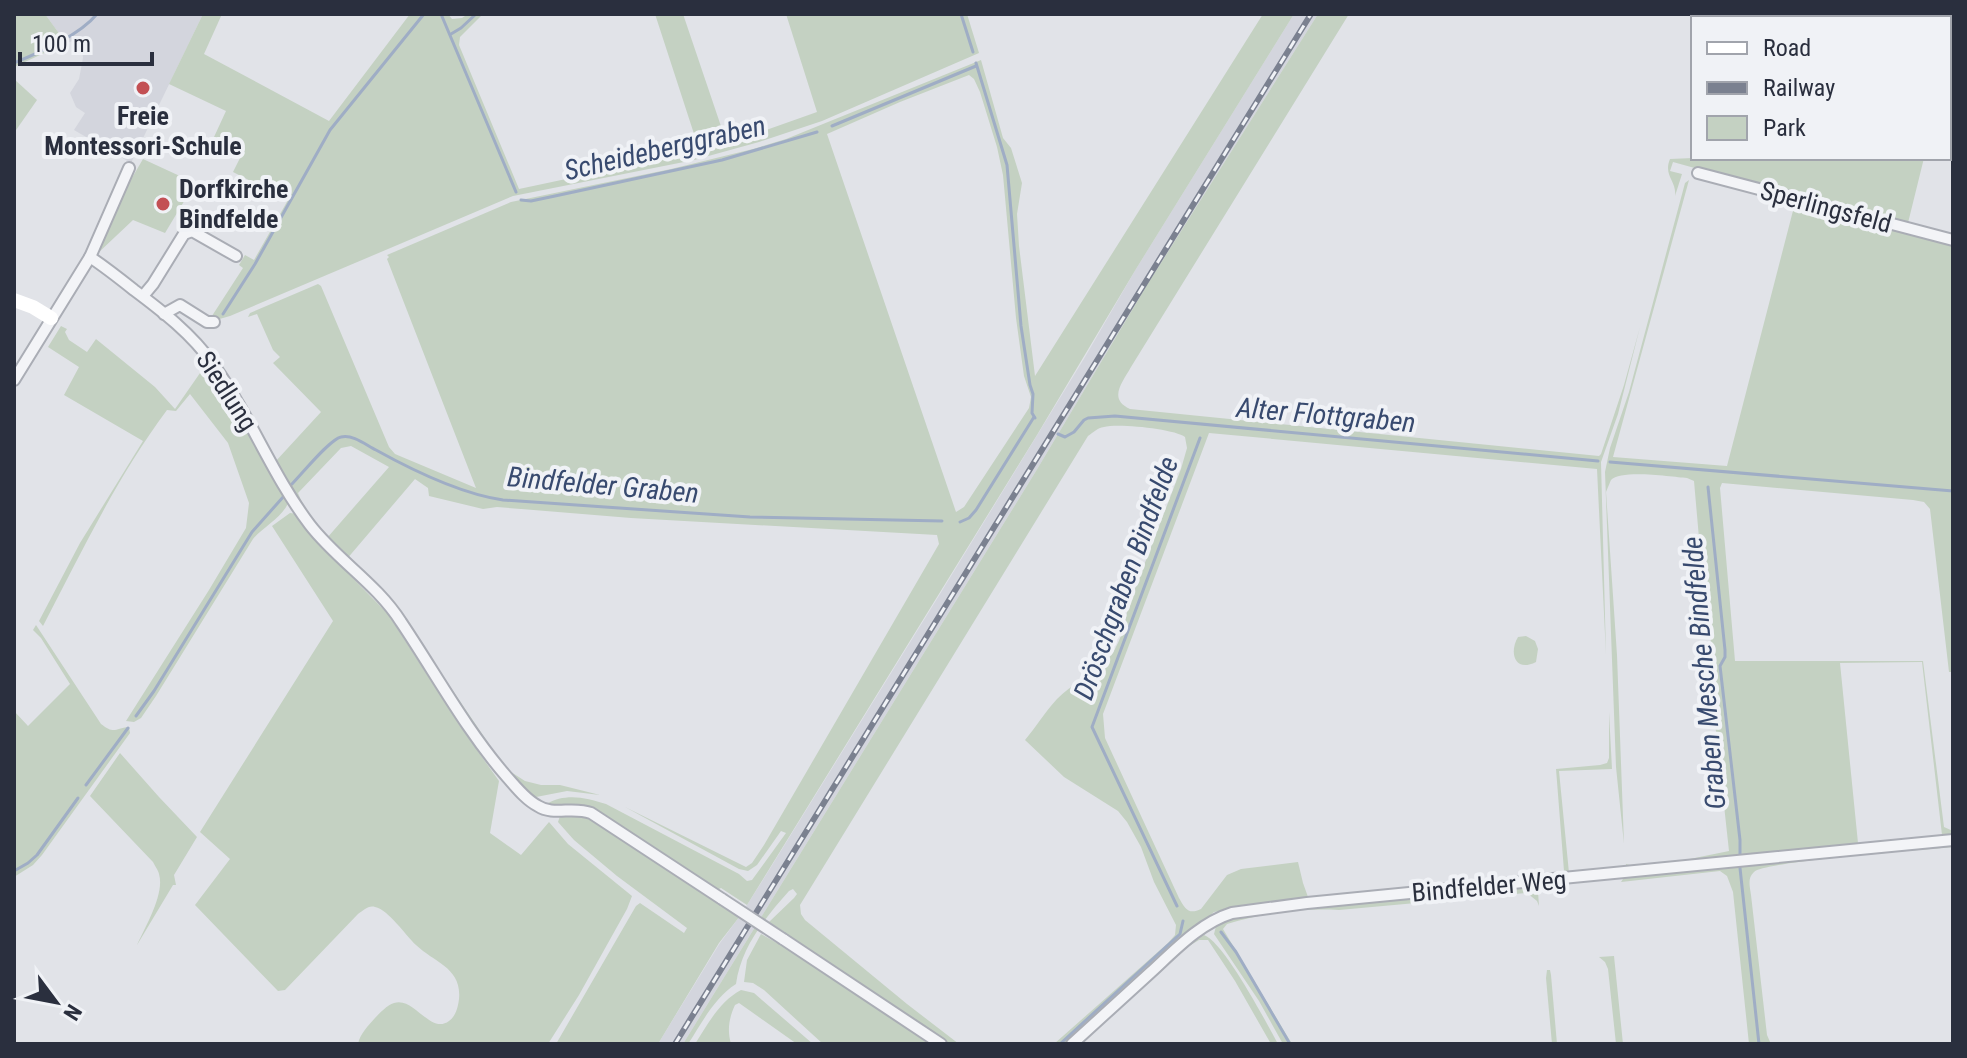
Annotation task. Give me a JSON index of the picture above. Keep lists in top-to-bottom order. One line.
{"streets":{"street":["Sperlingsfeld","Siedlung","Bindfelder Weg"]},"water":["Scheideberggraben","Alter Flottgraben","Bindfelder Graben","Dröschgraben Bindfelde","Graben Mesche Bindfelde"],"places":["Freie Montessori-Schule","Dorfkirche Bindfelde"],"legend":["Road","Railway","Park"],"scale_bar":"100 m","north":"bottom right"}
